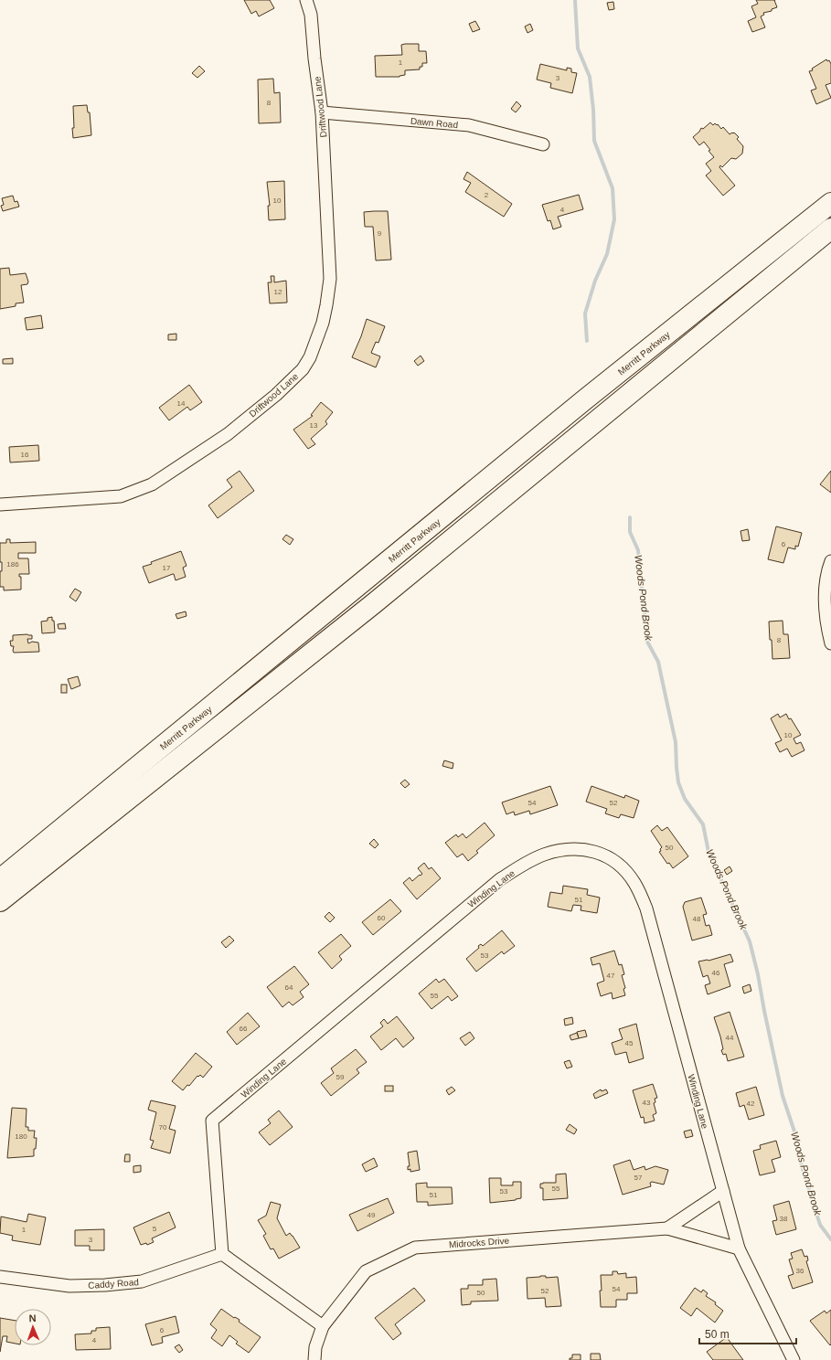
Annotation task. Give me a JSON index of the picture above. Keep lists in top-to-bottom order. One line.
{"streets":{"highway":["Merritt Parkway"],"street":["Driftwood Lane","Dawn Road","Winding Lane","Midrocks Drive","Caddy Road"]},"crossings":[["Driftwood Lane","Dawn Road"],["Winding Lane","Midrocks Drive"],["Winding Lane","Caddy Road"]],"water":["Woods Pond Brook"],"house_numbers":["1","3","8","2","10","4","9","12","14","13","16","6","186","17","8","10","54","52","50","51","60","48","53","46","47","64","55","66","44","45","59","43","42","70","180","57","55","53","51","49","38","5","1","3","36","54","52","50","6","4"],"scale_bar":"50 m","north":"top"}
